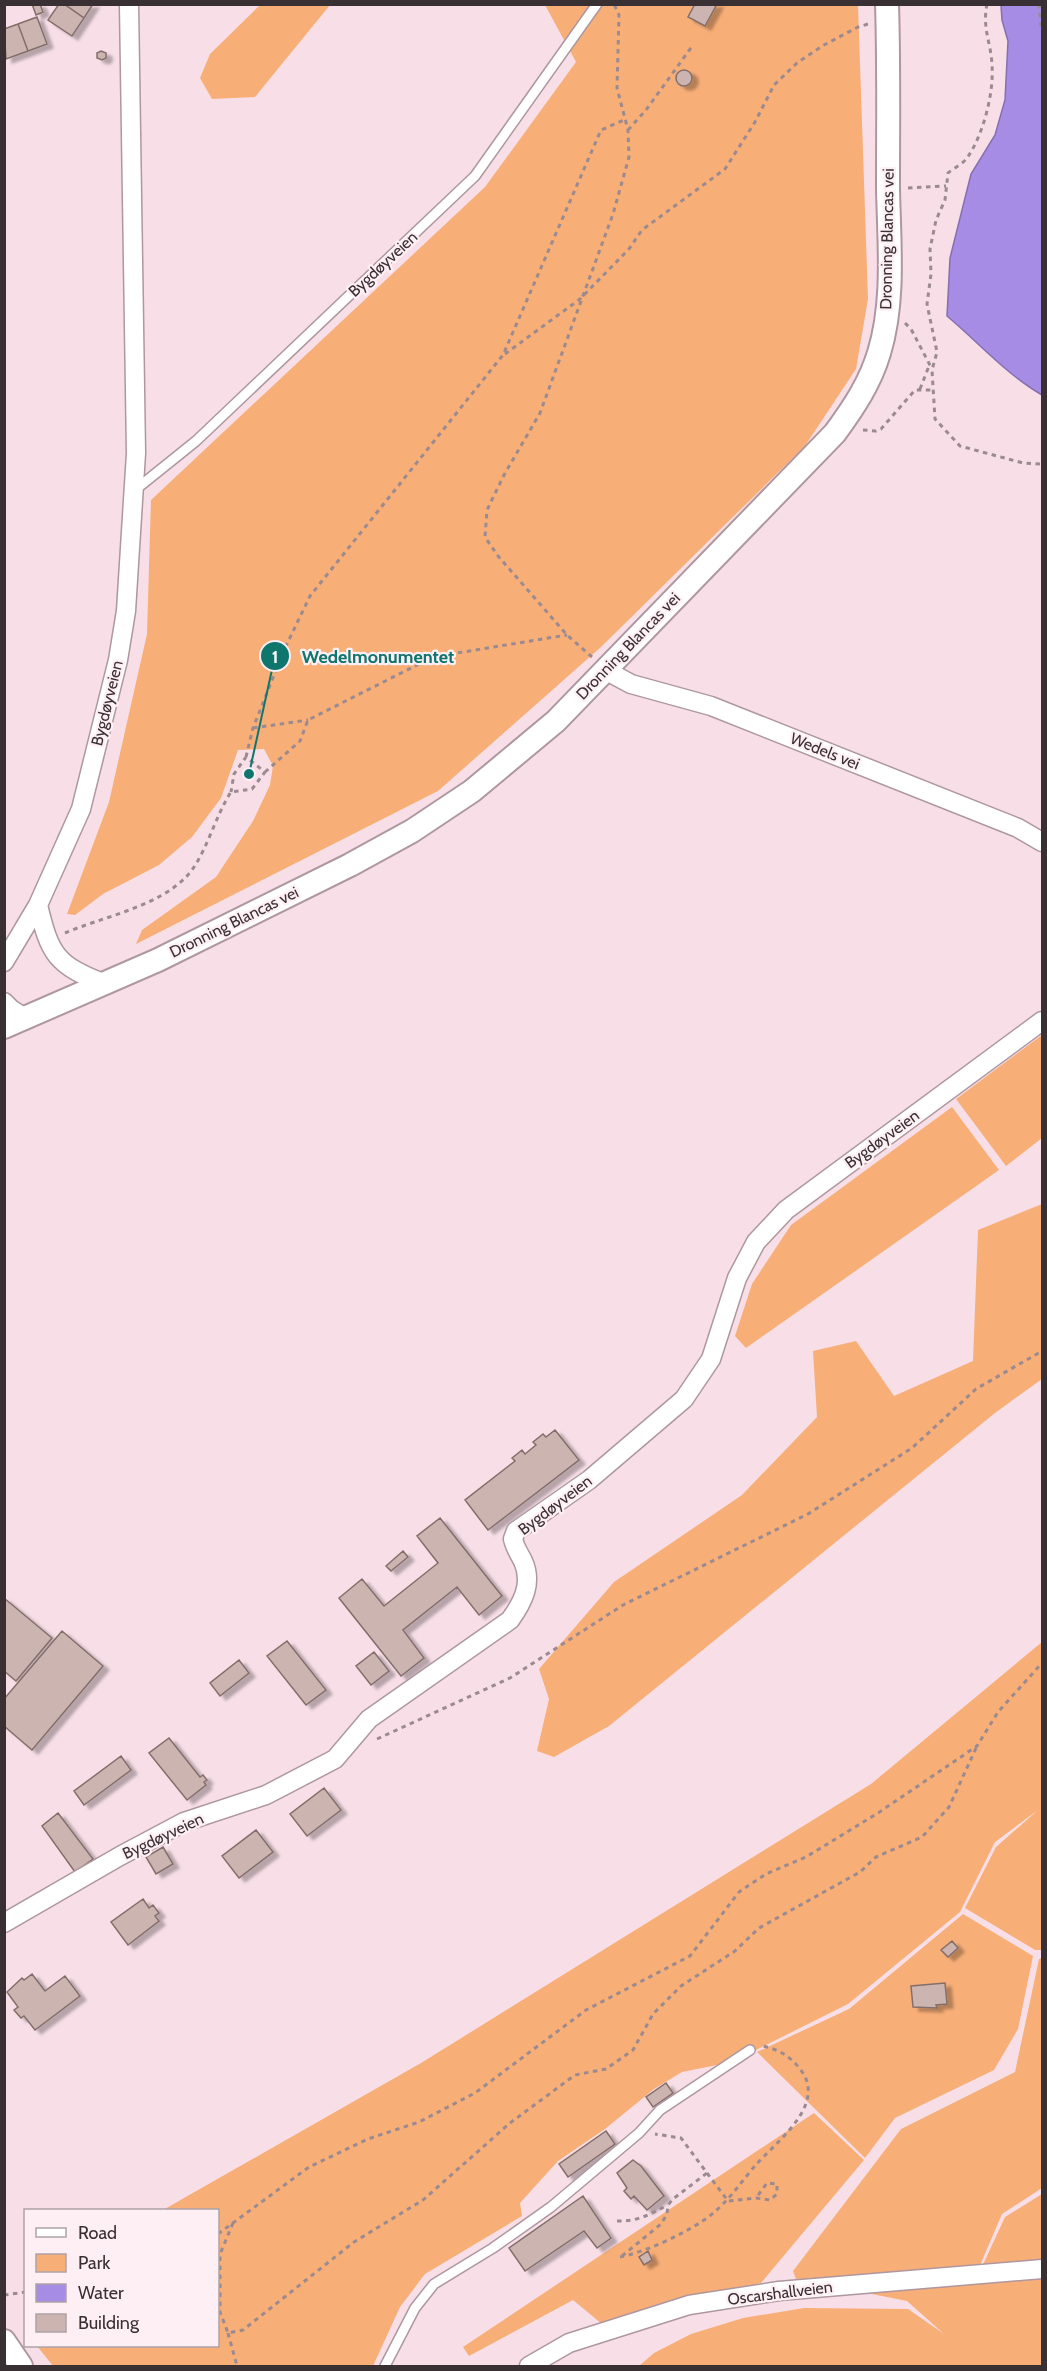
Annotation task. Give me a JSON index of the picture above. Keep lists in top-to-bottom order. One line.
{"streets":{"street":["Dronning Blancas vei","Bygdøyveien","Wedels vei","Oscarshallveien"]},"crossings":[["Dronning Blancas vei","Wedels vei"]],"places":["Wedelmonumentet"],"legend":["Road","Park","Water","Building"]}
